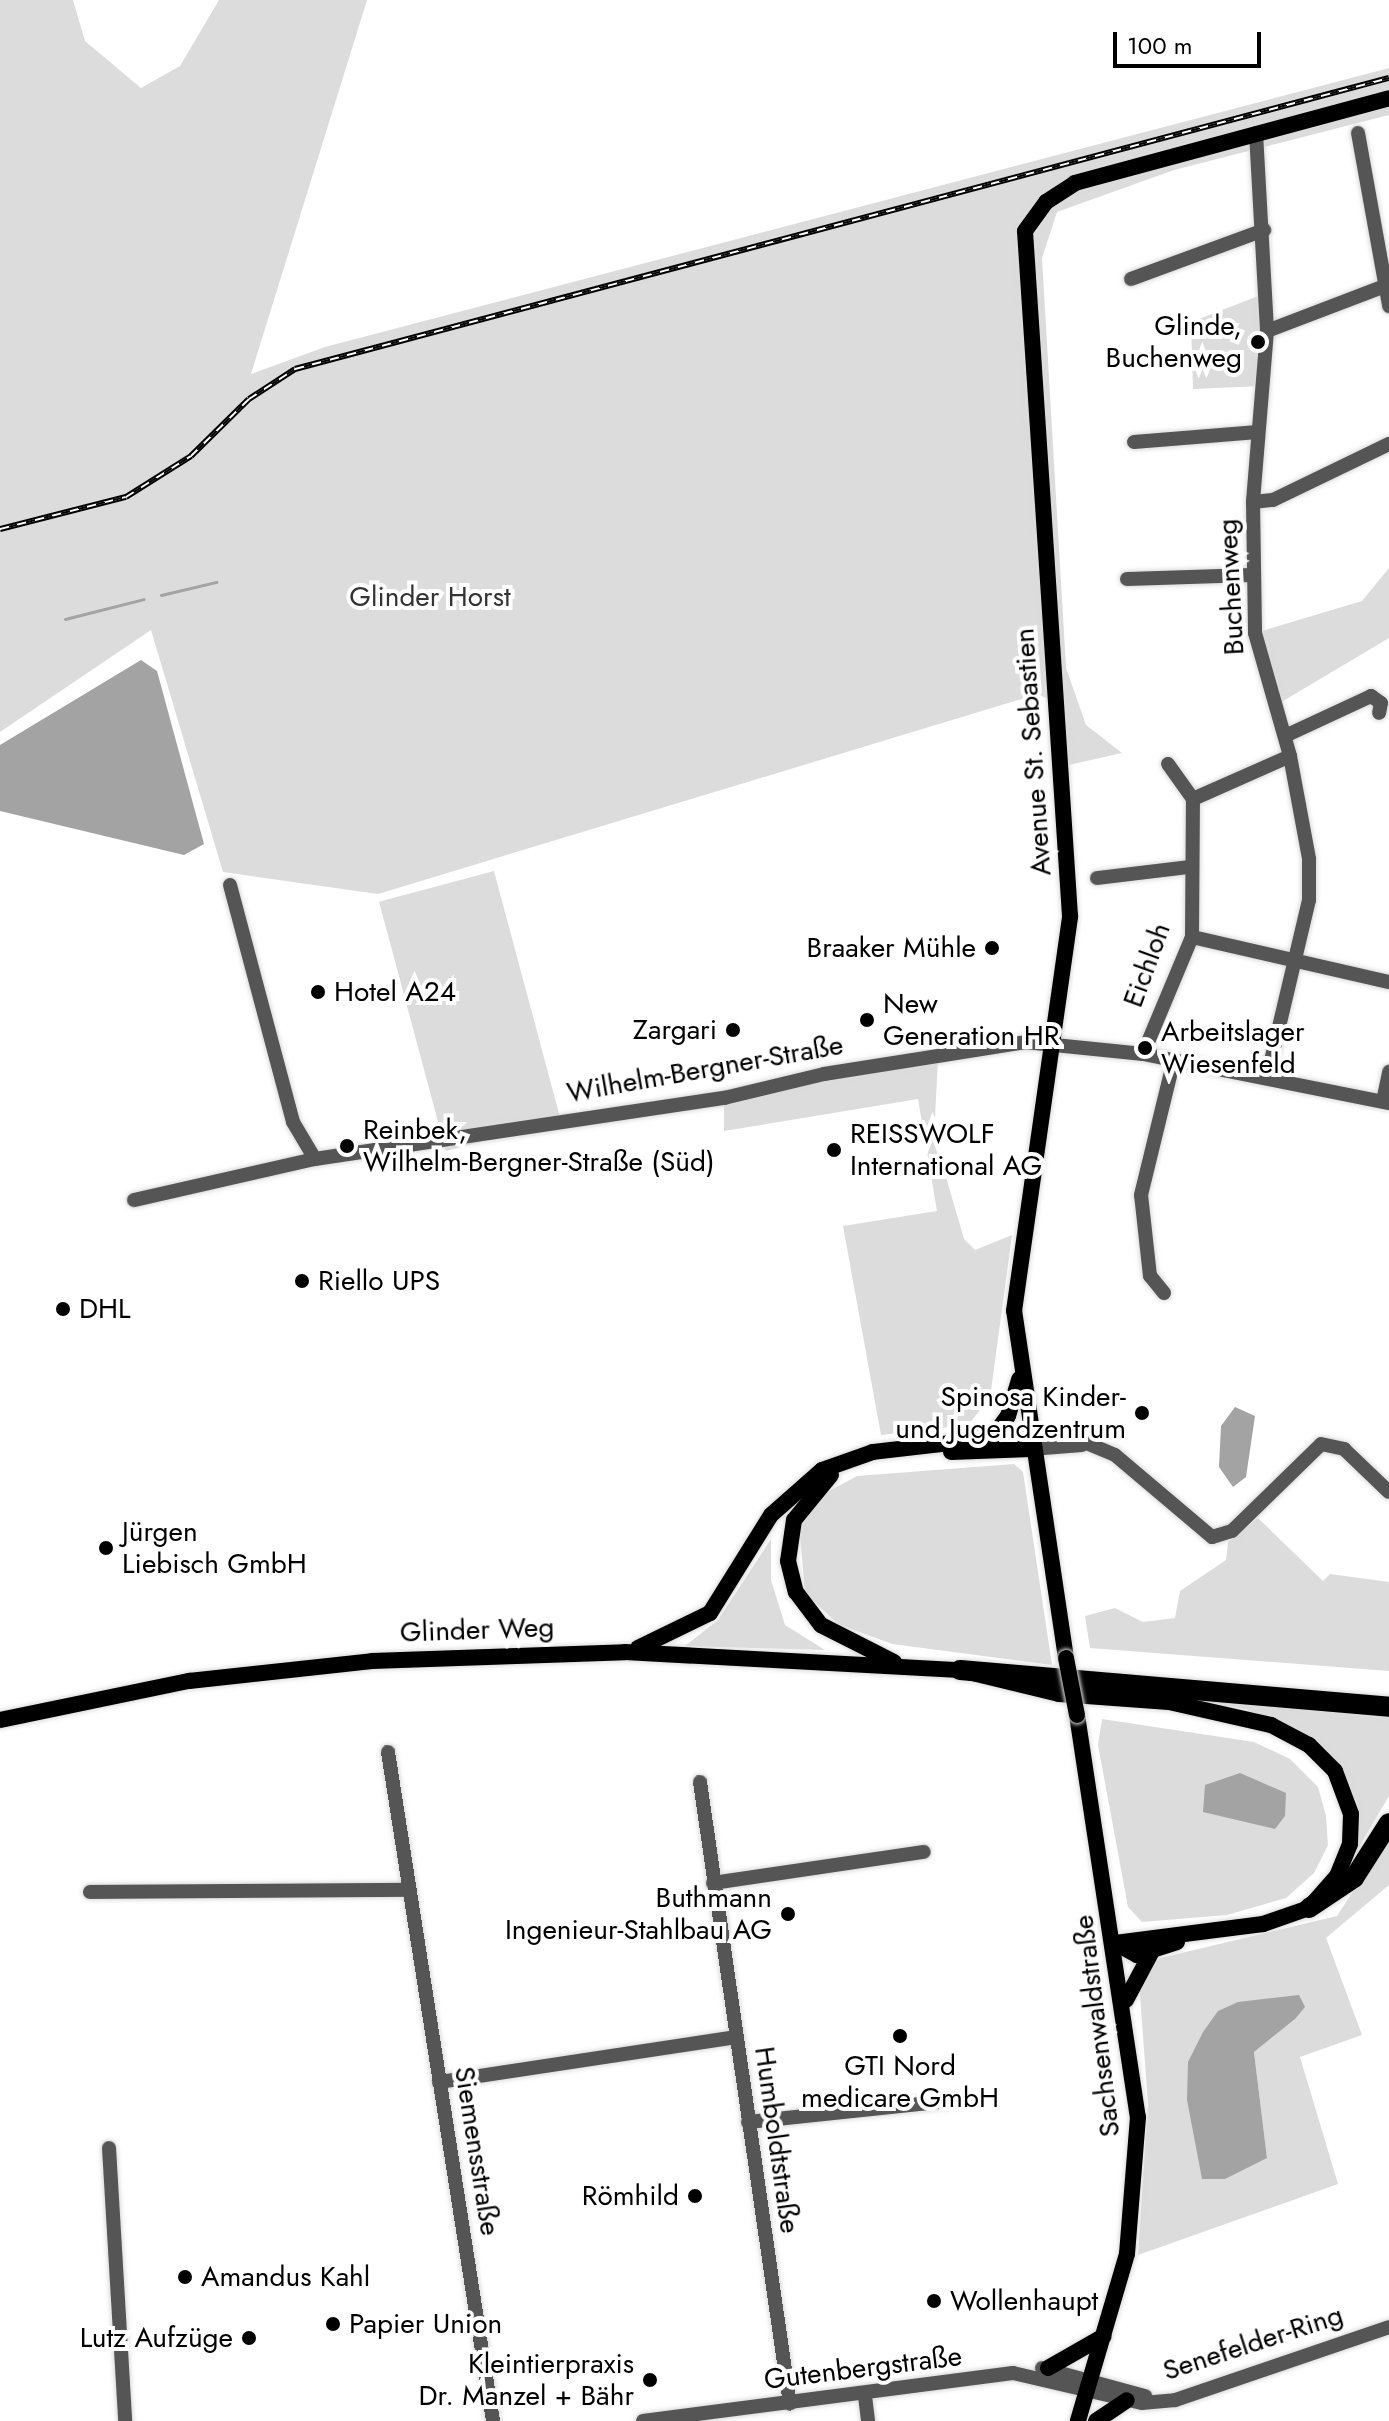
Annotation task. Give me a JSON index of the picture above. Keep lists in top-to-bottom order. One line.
{"streets":{"main road":["Avenue St. Sebastien","Glinder Weg","Sachsenwaldstraße"],"street":["Buchenweg","Eichloh","Wilhelm-Bergner-Straße","Humboldtstraße","Siemensstraße","Senefelder-Ring","Gutenbergstraße"]},"crossings":[["Buchenweg","Avenue St. Sebastien"],["Buchenweg","Wilhelm-Bergner-Straße"],["Avenue St. Sebastien","Wilhelm-Bergner-Straße"],["Avenue St. Sebastien","Sachsenwaldstraße"],["Eichloh","Wilhelm-Bergner-Straße"],["Sachsenwaldstraße","Senefelder-Ring"],["Sachsenwaldstraße","Gutenbergstraße"],["Humboldtstraße","Gutenbergstraße"],["Senefelder-Ring","Gutenbergstraße"]],"parks":["Glinder Horst"],"places":["Glinde, Buchenweg","Braaker Mühle","Hotel A24","New Generation HR","Zargari","Arbeitslager Wiesenfeld","Reinbek, Wilhelm-Bergner-Straße (Süd)","REISSWOLF International AG","Riello UPS","DHL","Spinosa Kinder- und Jugendzentrum","Jürgen Liebisch GmbH","Buthmann Ingenieur-Stahlbau AG","GTI Nord medicare GmbH","Römhild","Amandus Kahl","Wollenhaupt","Papier Union","Lutz Aufzüge","Kleintierpraxis Dr. Manzel + Bähr"],"scale_bar":"100 m"}
